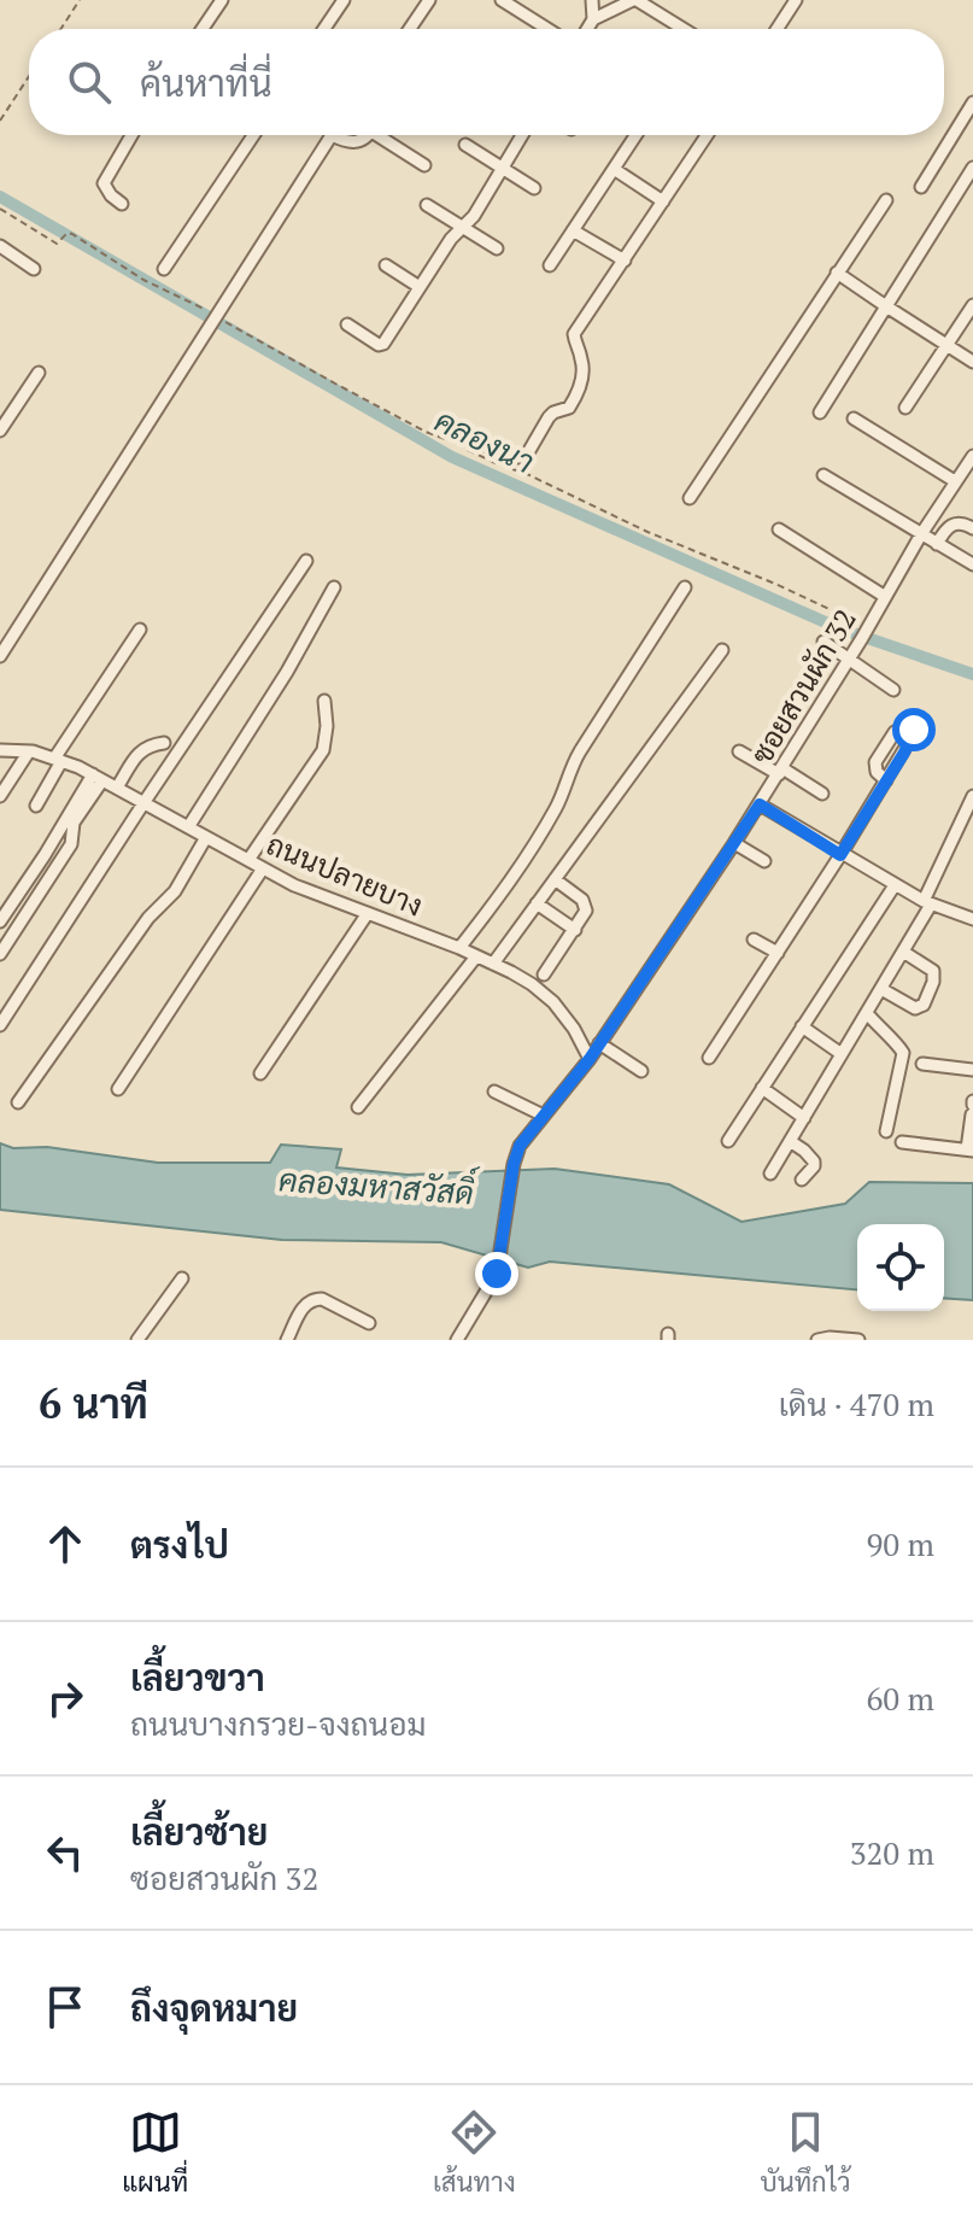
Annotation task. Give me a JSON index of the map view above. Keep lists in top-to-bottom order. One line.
{"streets":{"street":["ซอยสวนผัก 32","ถนนปลายบาง"]},"crossings":[["ซอยสวนผัก 32","ถนนปลายบาง"]],"water":["คลองนา","คลองมหาสวัสดิ์"],"page":{"search":"ค้นหาที่นี่","heading":["6 นาที","เดิน · 470 m"],"list":[["ตรงไป","90 m"],["เลี้ยวขวา","ถนนบางกรวย-จงถนอม","60 m"],["เลี้ยวซ้าย","ซอยสวนผัก 32","320 m"],"ถึงจุดหมาย"],"nav":["แผนที่","เส้นทาง","บันทึกไว้"]}}
